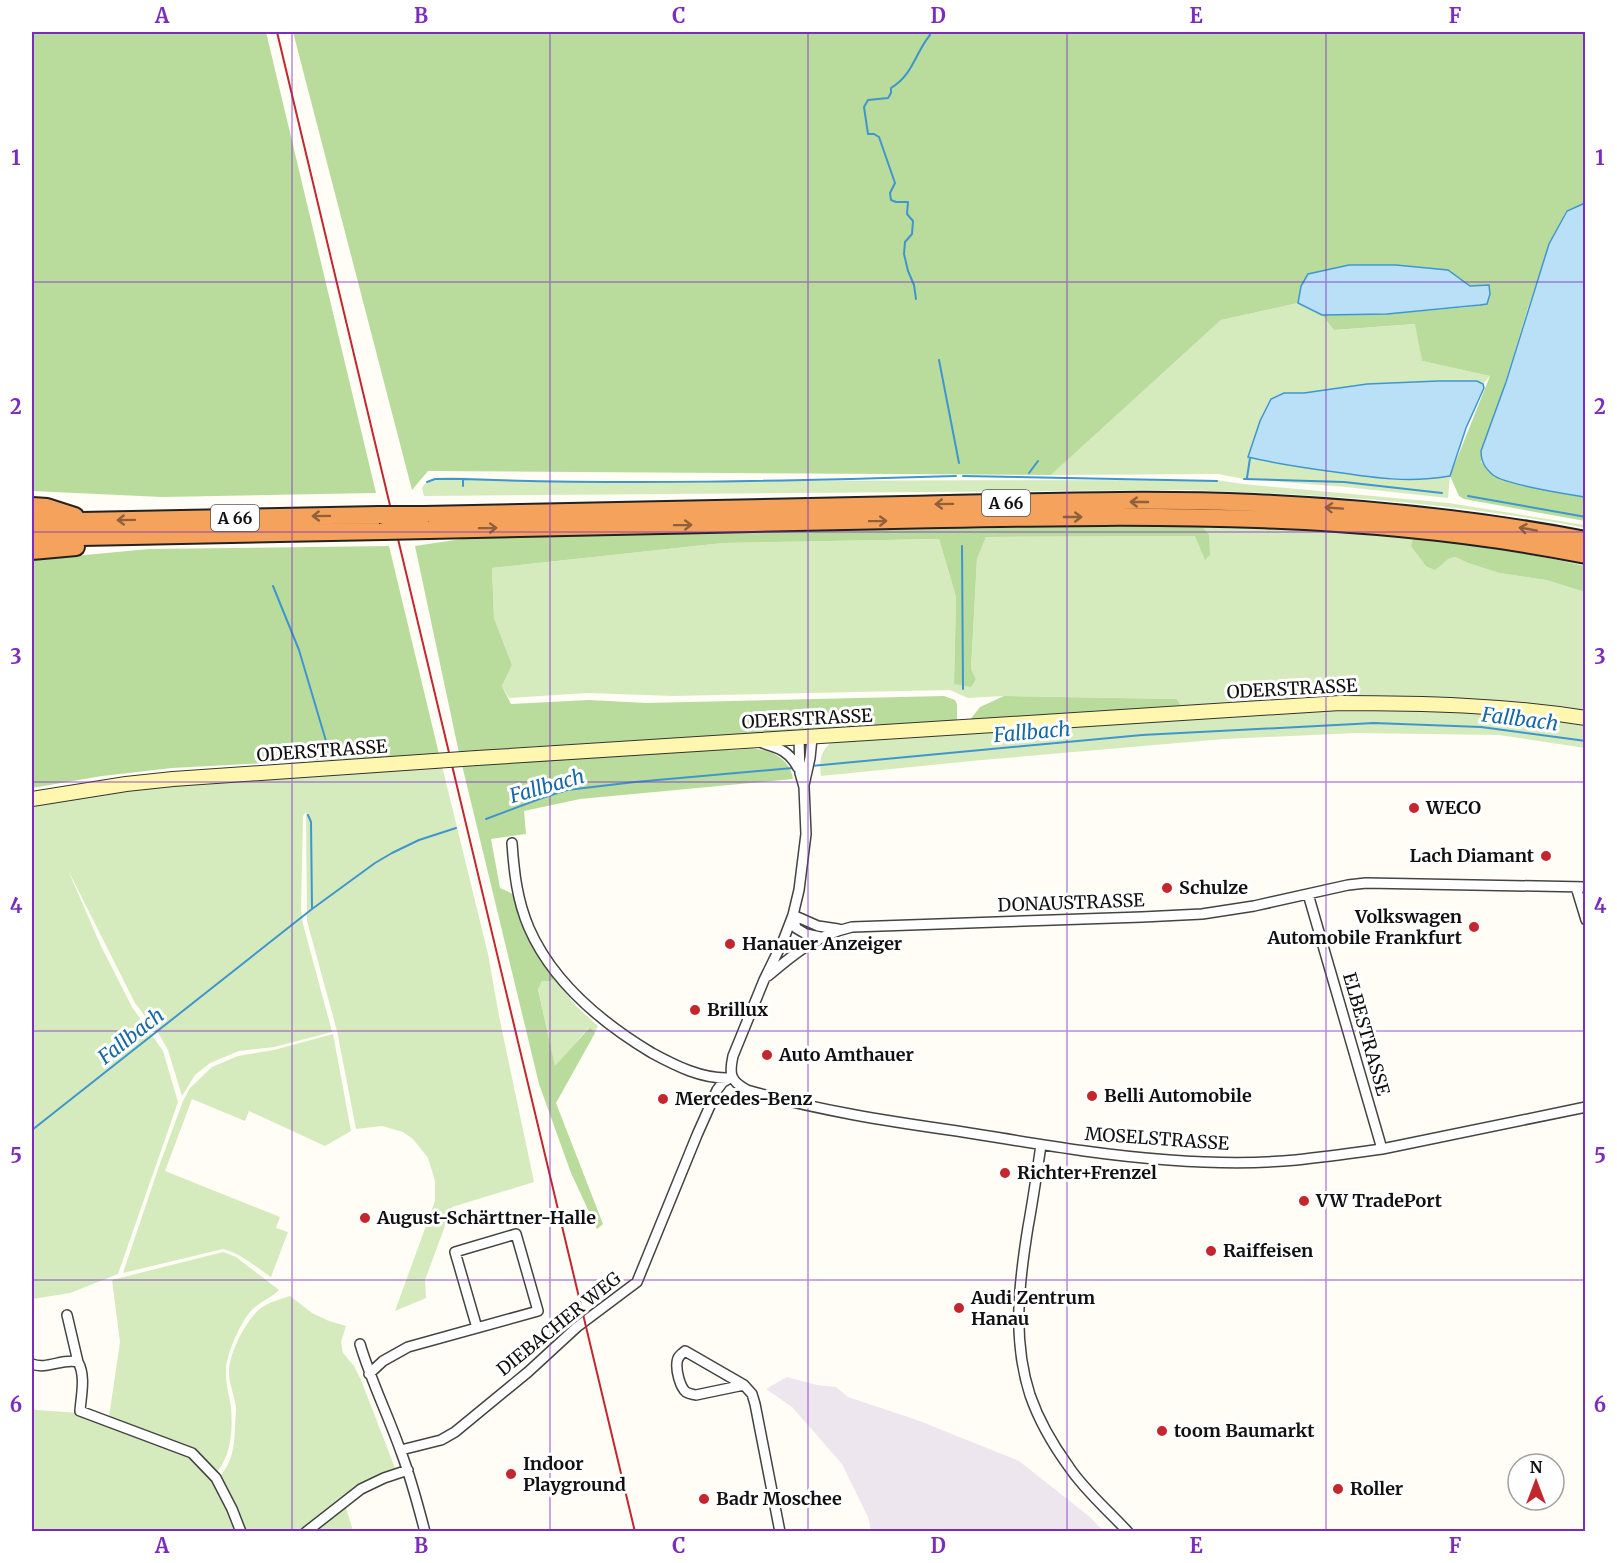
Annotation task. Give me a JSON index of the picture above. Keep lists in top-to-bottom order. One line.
{"streets":{"highway":["A 66"],"street":["ODERSTRASSE","DONAUSTRASSE","ELBESTRASSE","MOSELSTRASSE","DIEBACHER WEG"]},"crossings":[["DONAUSTRASSE","ELBESTRASSE"],["ELBESTRASSE","MOSELSTRASSE"],["MOSELSTRASSE","DIEBACHER WEG"]],"water":["Fallbach"],"places":["WECO","Lach Diamant","Schulze","Volkswagen Automobile Frankfurt","Hanauer Anzeiger","Brillux","Auto Amthauer","Belli Automobile","Mercedes-Benz","Richter+Frenzel","VW TradePort","August-Schärttner-Halle","Raiffeisen","Audi Zentrum Hanau","toom Baumarkt","Indoor Playground","Roller","Badr Moschee"],"north":"top","grid":{"columns":["A","B","C","D","E","F"],"rows":["1","2","3","4","5","6"]}}
